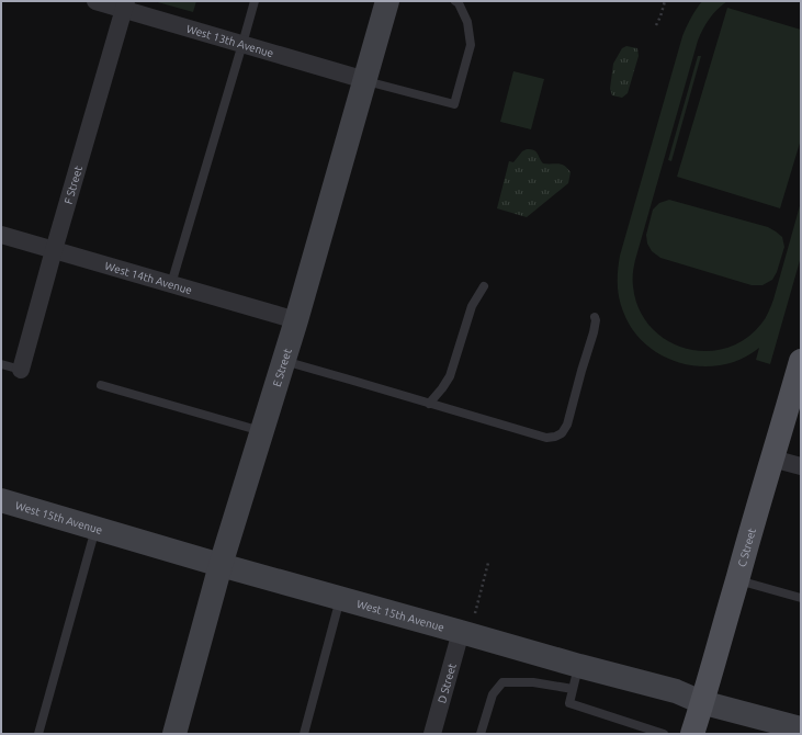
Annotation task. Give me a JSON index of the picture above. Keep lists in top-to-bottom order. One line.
{"streets":{"main road":["E Street","West 15th Avenue","C Street"],"street":["West 13th Avenue","F Street","West 14th Avenue","D Street"]},"crossings":[["West 13th Avenue","F Street"],["West 13th Avenue","E Street"],["F Street","West 14th Avenue"],["West 14th Avenue","E Street"],["E Street","West 15th Avenue"],["West 15th Avenue","C Street"],["West 15th Avenue","D Street"]]}
